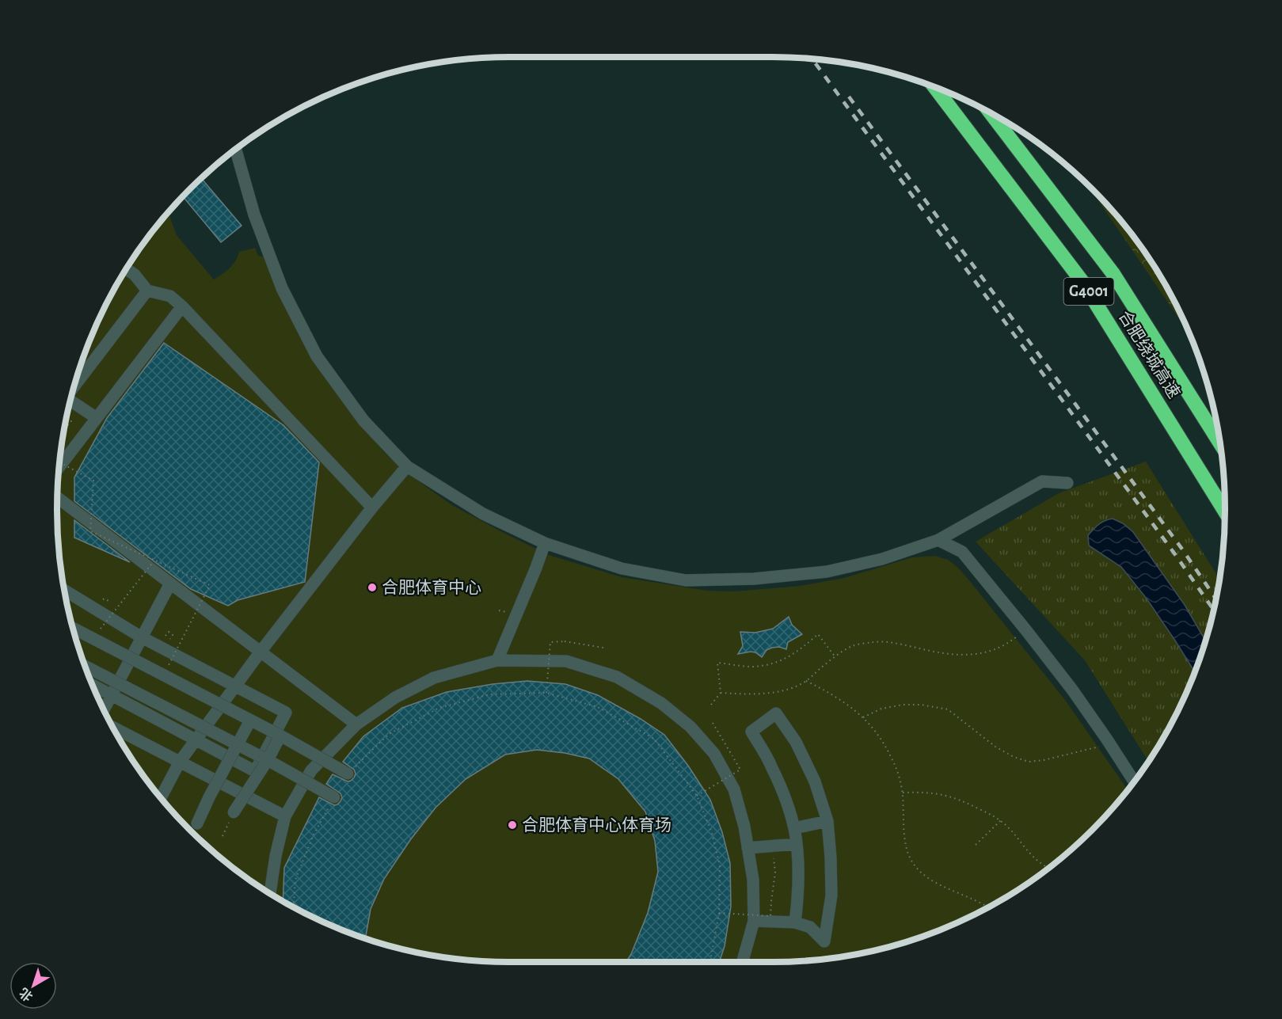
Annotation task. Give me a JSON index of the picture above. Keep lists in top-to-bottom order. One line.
{"streets":{"highway":["G4001","合肥绕城高速"]},"places":["合肥体育中心","合肥体育中心体育场"],"north":"bottom left"}
